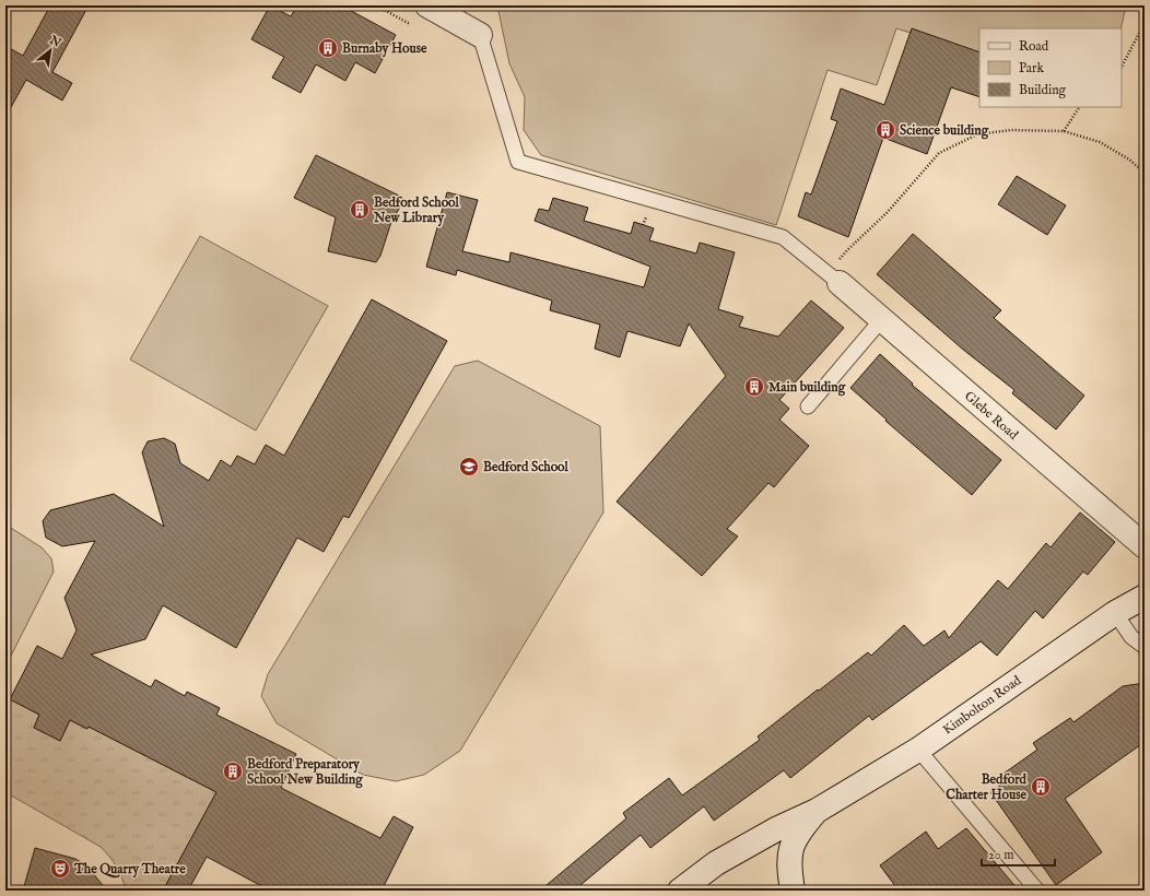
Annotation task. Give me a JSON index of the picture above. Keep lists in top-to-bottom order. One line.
{"streets":{"main road":["Glebe Road","Kimbolton Road"]},"places":{"building":["Burnaby House","Science building","Bedford School New Library","Main building","Bedford Preparatory School New Building","Bedford Charter House"],"school or university":["Bedford School"],"theatre":["The Quarry Theatre"]},"legend":["Road","Park","Building"],"scale_bar":"20 m","north":"top right"}
